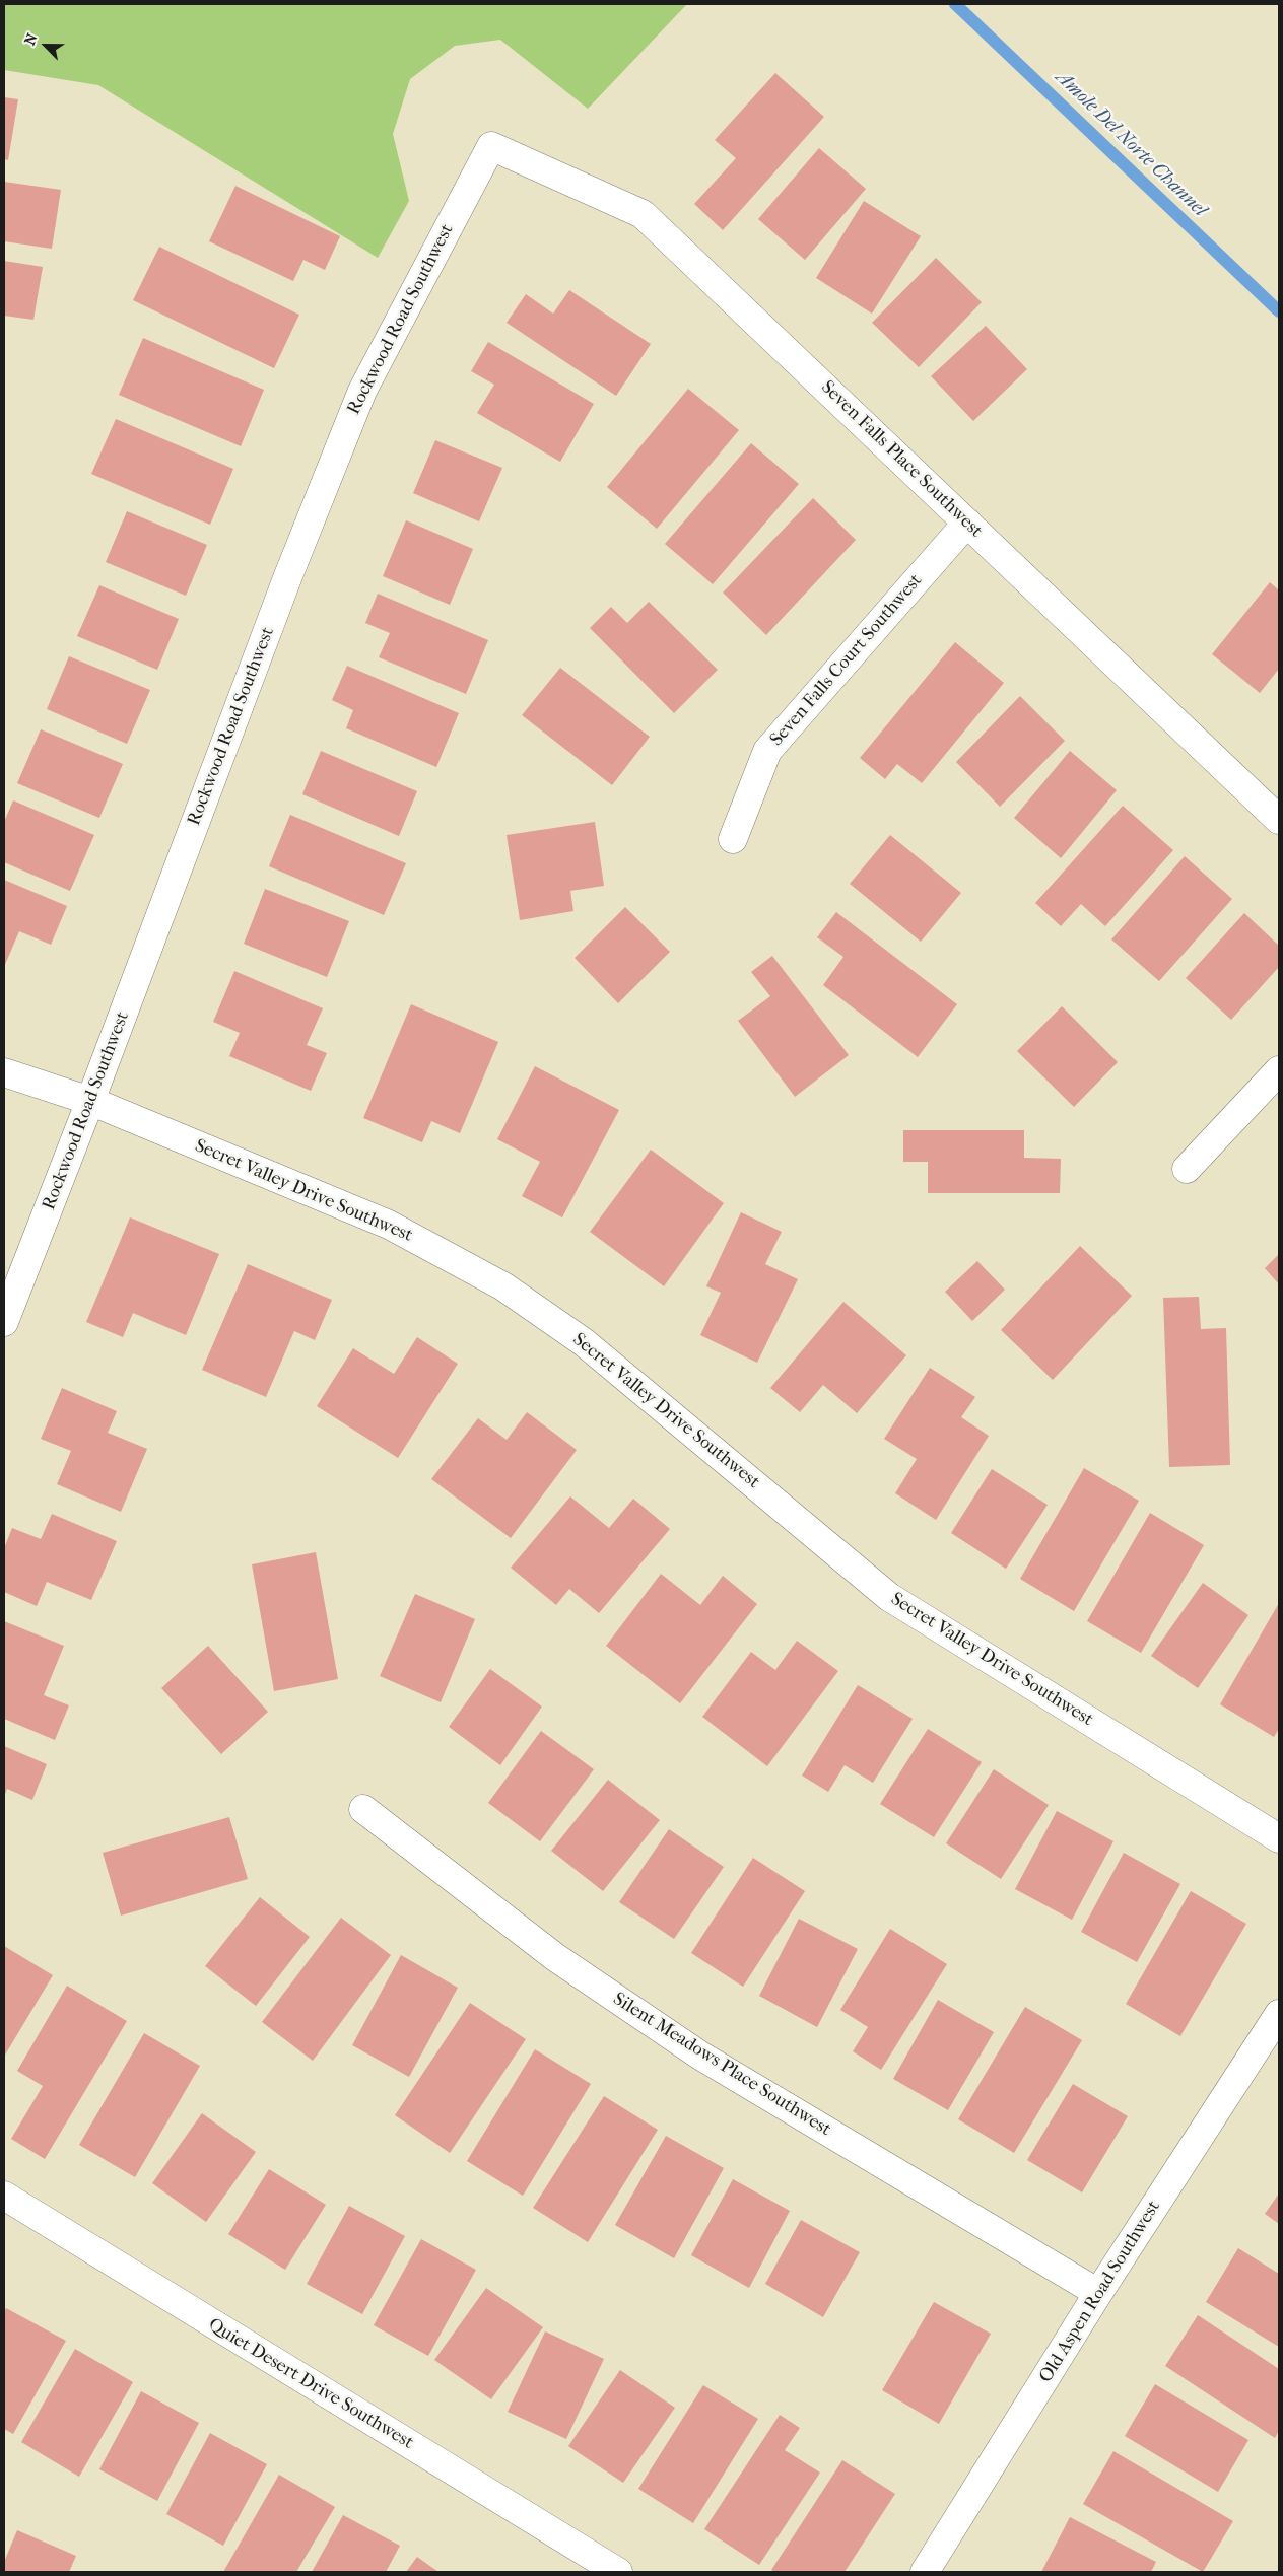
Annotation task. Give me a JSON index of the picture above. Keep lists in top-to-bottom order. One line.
{"streets":{"street":["Rockwood Road Southwest","Seven Falls Place Southwest","Seven Falls Court Southwest","Secret Valley Drive Southwest","Silent Meadows Place Southwest","Old Aspen Road Southwest","Quiet Desert Drive Southwest"]},"crossings":[["Rockwood Road Southwest","Seven Falls Place Southwest"],["Rockwood Road Southwest","Secret Valley Drive Southwest"],["Seven Falls Place Southwest","Seven Falls Court Southwest"],["Silent Meadows Place Southwest","Old Aspen Road Southwest"]],"water":["Amole Del Norte Channel"],"north":"top left"}
